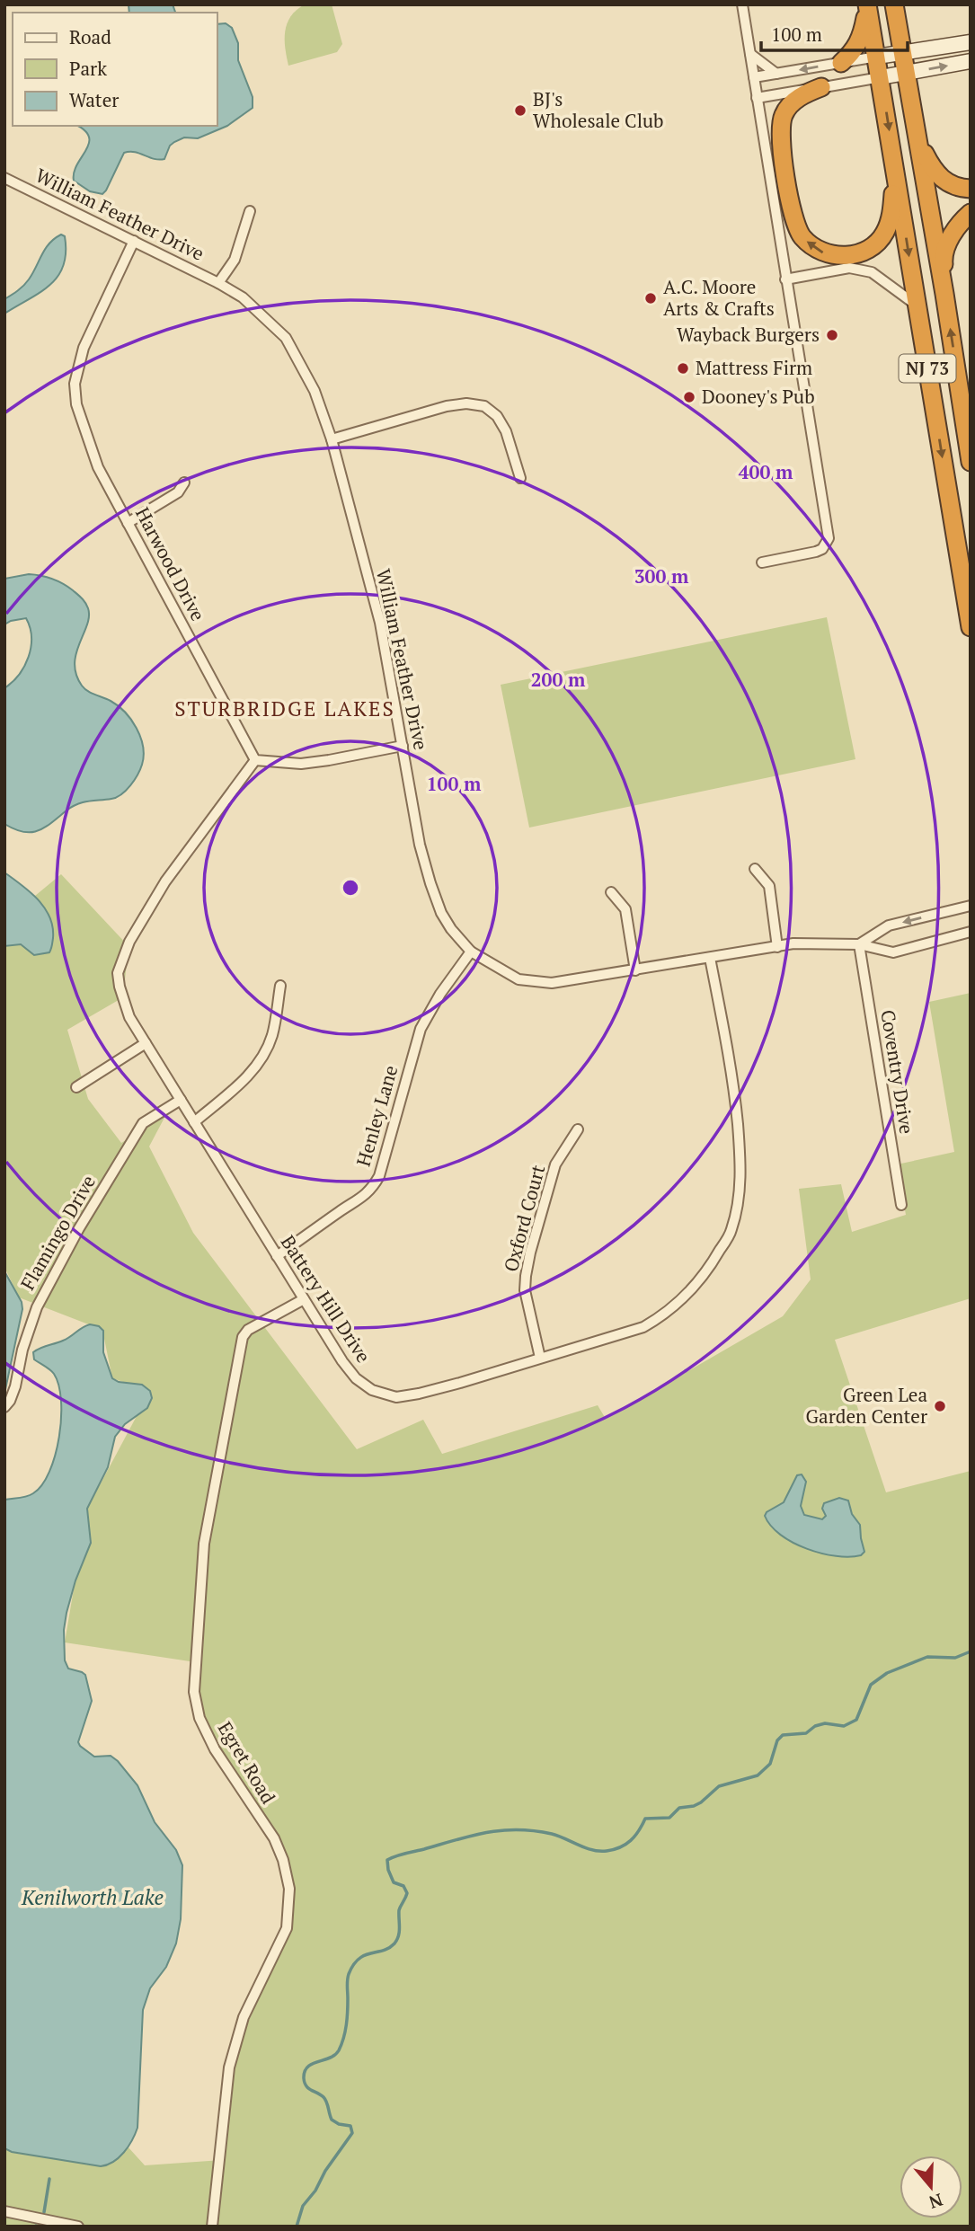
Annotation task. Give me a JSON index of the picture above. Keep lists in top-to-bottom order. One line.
{"streets":{"highway":["NJ 73"],"street":["William Feather Drive","Harwood Drive","Coventry Drive","Henley Lane","Oxford Court","Flamingo Drive","Battery Hill Drive","Egret Road"]},"crossings":[["William Feather Drive","Harwood Drive"],["William Feather Drive","Coventry Drive"],["William Feather Drive","Henley Lane"],["William Feather Drive","Battery Hill Drive"],["Harwood Drive","Battery Hill Drive"],["Henley Lane","Battery Hill Drive"],["Oxford Court","Battery Hill Drive"],["Flamingo Drive","Battery Hill Drive"],["Battery Hill Drive","Egret Road"]],"districts":["STURBRIDGE LAKES"],"water":["Kenilworth Lake"],"places":["BJ's Wholesale Club","A.C. Moore Arts & Crafts","Wayback Burgers","Mattress Firm","Dooney's Pub","Green Lea Garden Center"],"legend":["Road","Park","Water"],"scale_bar":"100 m","north":"bottom","rings":["400 m","300 m","200 m","100 m"]}
